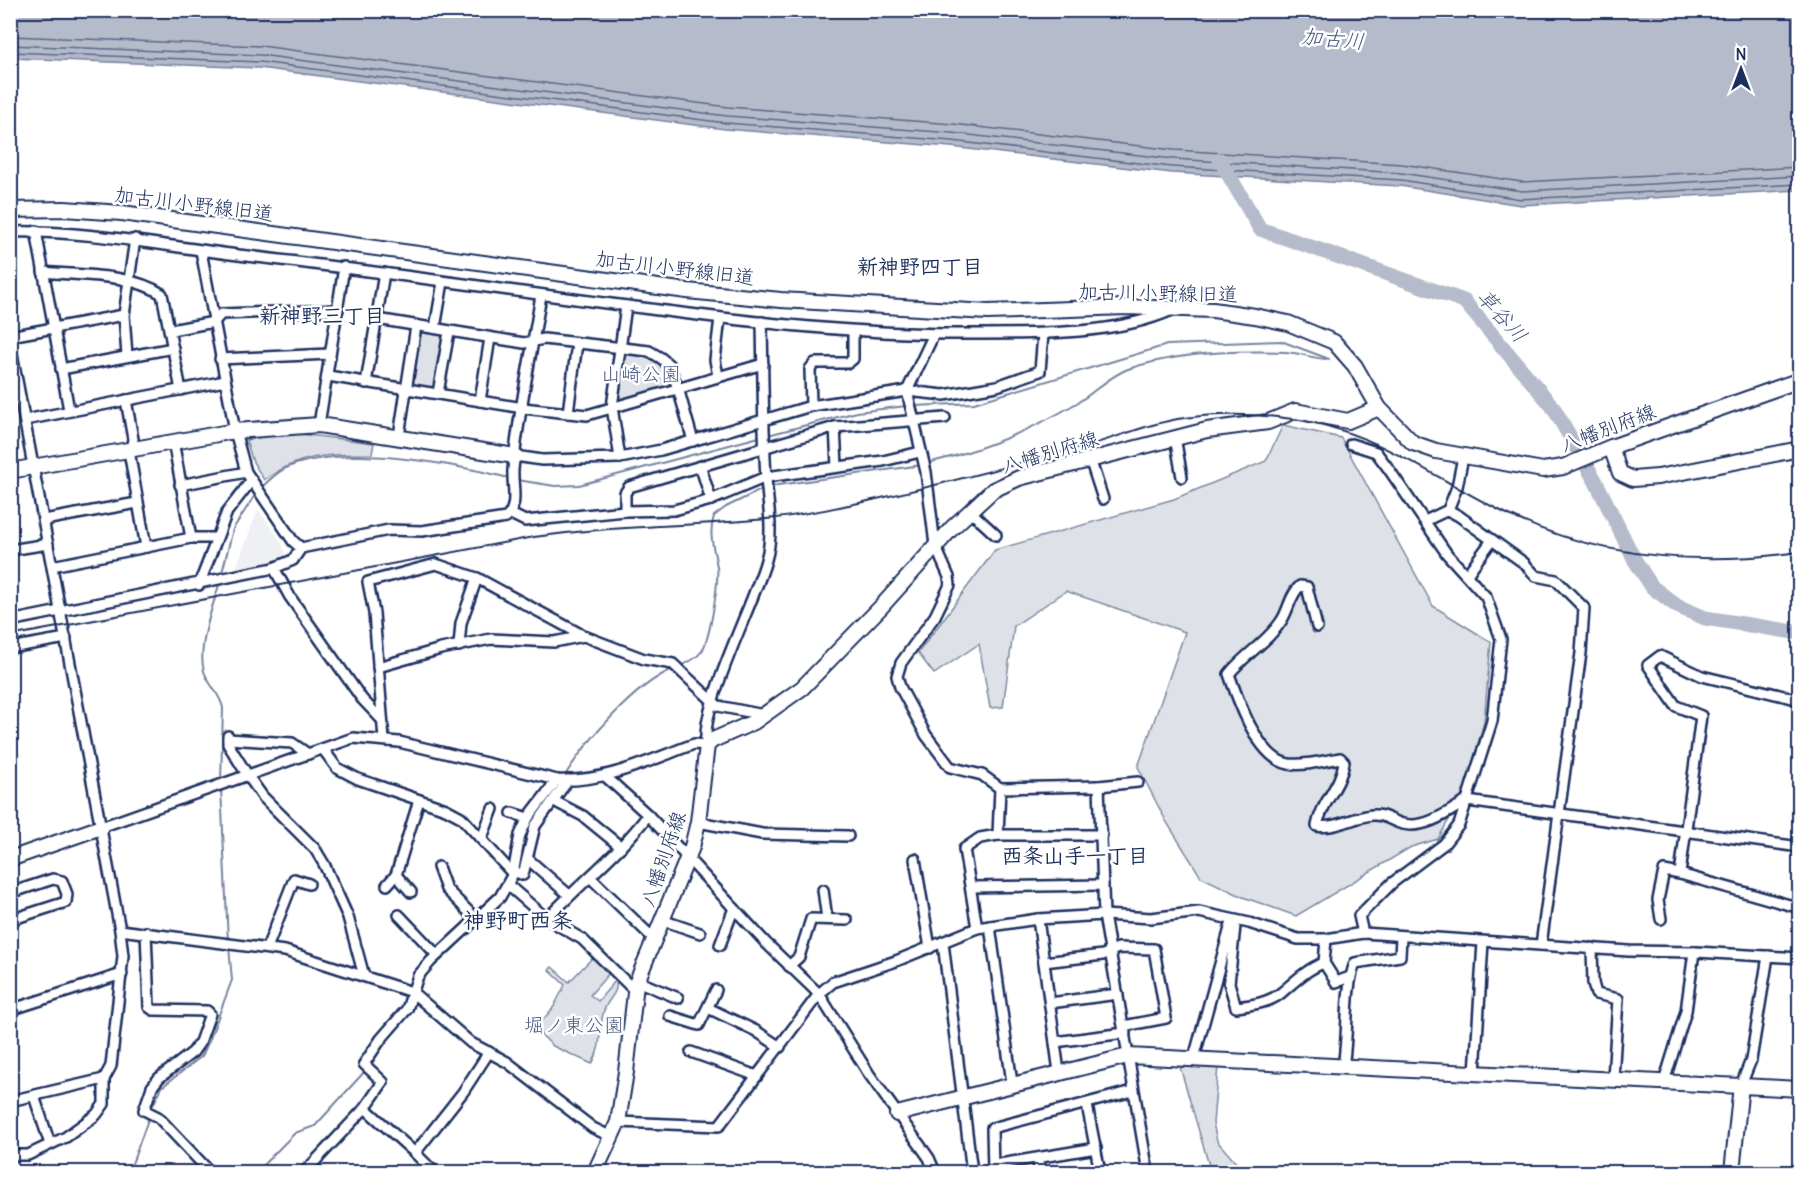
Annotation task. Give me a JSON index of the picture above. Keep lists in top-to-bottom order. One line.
{"streets":{"street":["加古川小野線旧道","八幡別府線"]},"crossings":[["加古川小野線旧道","八幡別府線"]],"districts":["新神野四丁目","新神野三丁目","西条山手一丁目","神野町西条"],"water":["加古川","草谷川"],"parks":["山崎公園","堀ノ東公園"],"north":"top"}
